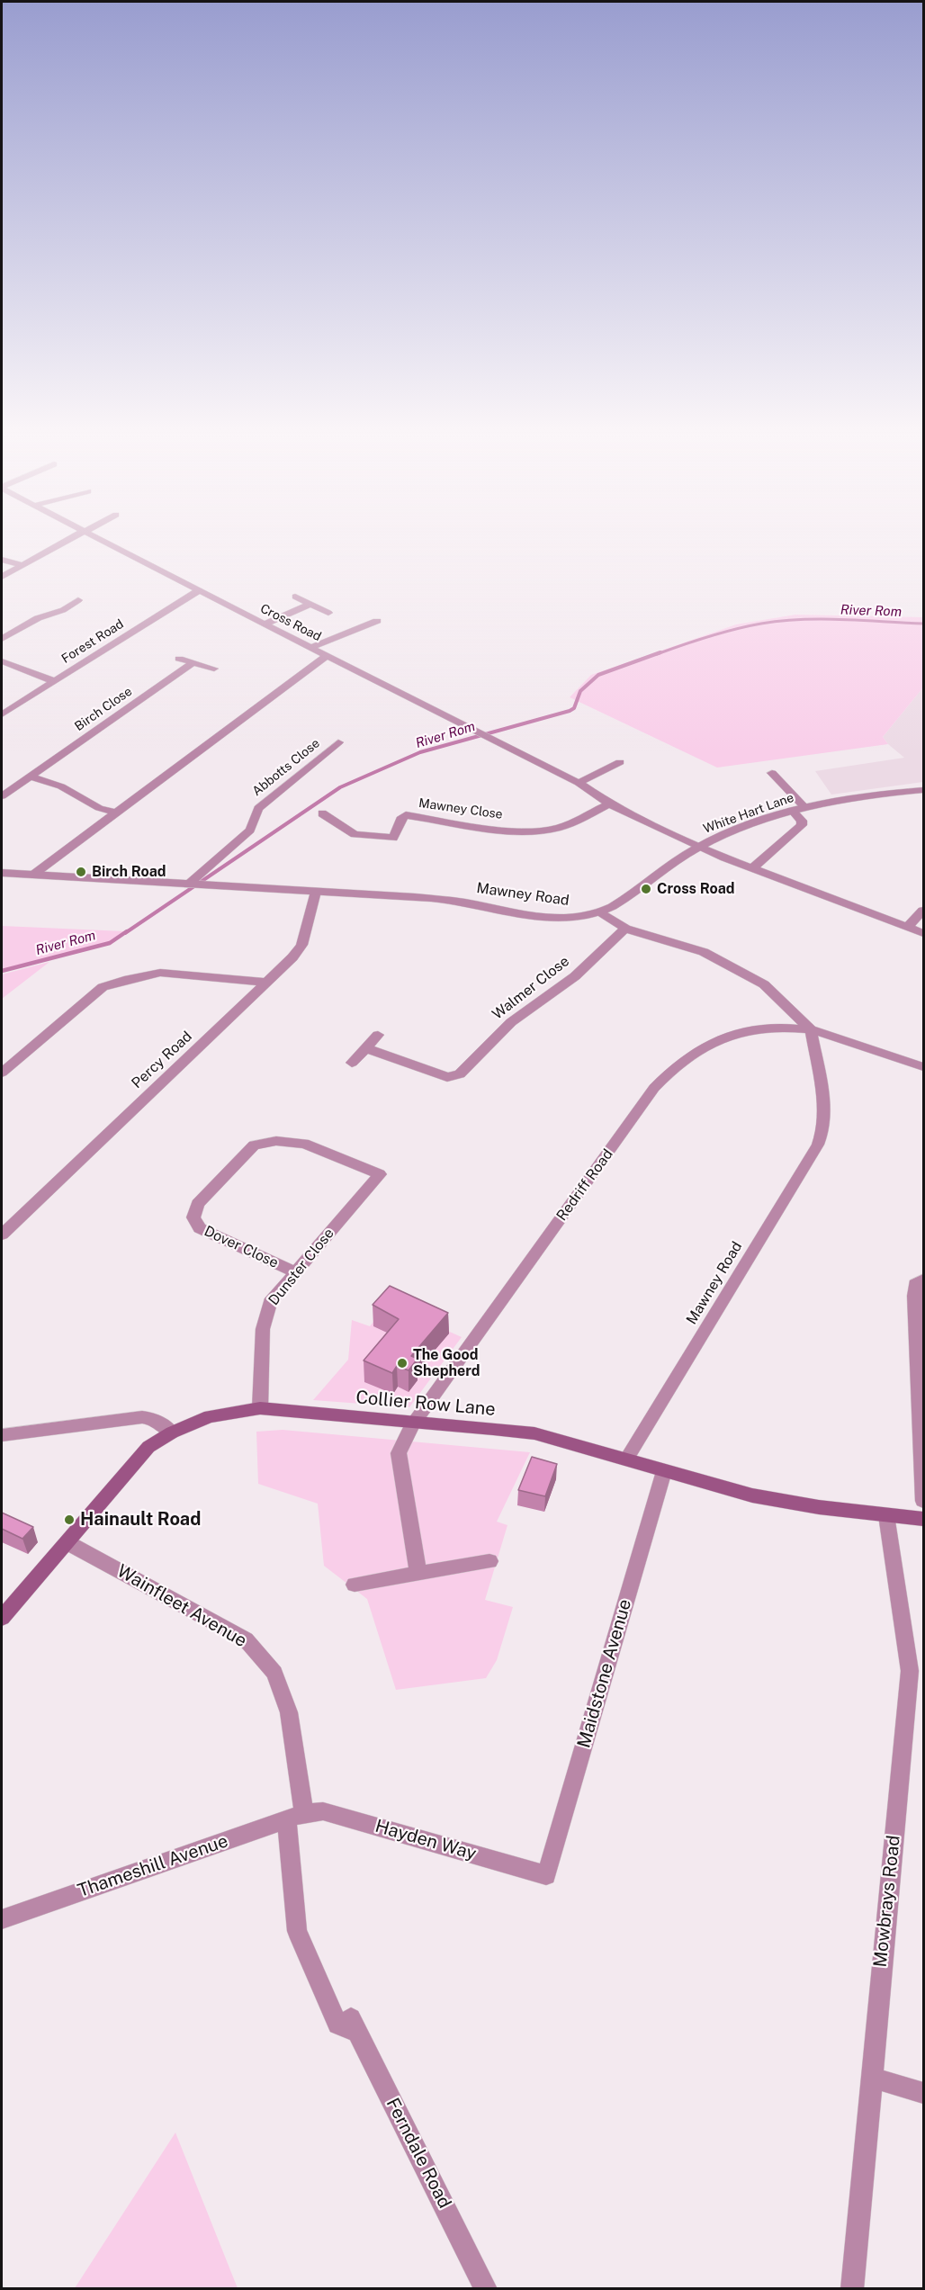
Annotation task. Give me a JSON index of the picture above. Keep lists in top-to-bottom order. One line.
{"streets":{"main road":["Collier Row Lane"],"street":["Cross Road","Forest Road","Birch Close","Abbotts Close","Mawney Close","White Hart Lane","Mawney Road","Walmer Close","Percy Road","Redriff Road","Dover Close","Dunster Close","Wainfleet Avenue","Maidstone Avenue","Hayden Way","Thameshill Avenue","Mowbrays Road","Ferndale Road"]},"crossings":[["Cross Road","Forest Road"],["Cross Road","Mawney Close"],["Cross Road","White Hart Lane"],["Abbotts Close","Mawney Road"],["White Hart Lane","Mawney Road"],["Mawney Road","Percy Road"],["Mawney Road","Redriff Road"],["Mawney Road","Collier Row Lane"],["Redriff Road","Collier Row Lane"],["Dover Close","Dunster Close"],["Dunster Close","Collier Row Lane"],["Collier Row Lane","Wainfleet Avenue"],["Collier Row Lane","Maidstone Avenue"],["Collier Row Lane","Mowbrays Road"],["Wainfleet Avenue","Hayden Way"],["Wainfleet Avenue","Thameshill Avenue"],["Wainfleet Avenue","Ferndale Road"],["Maidstone Avenue","Hayden Way"],["Hayden Way","Thameshill Avenue"]],"water":["River Rom"],"places":["Birch Road","Cross Road","The Good Shepherd","Hainault Road"]}
